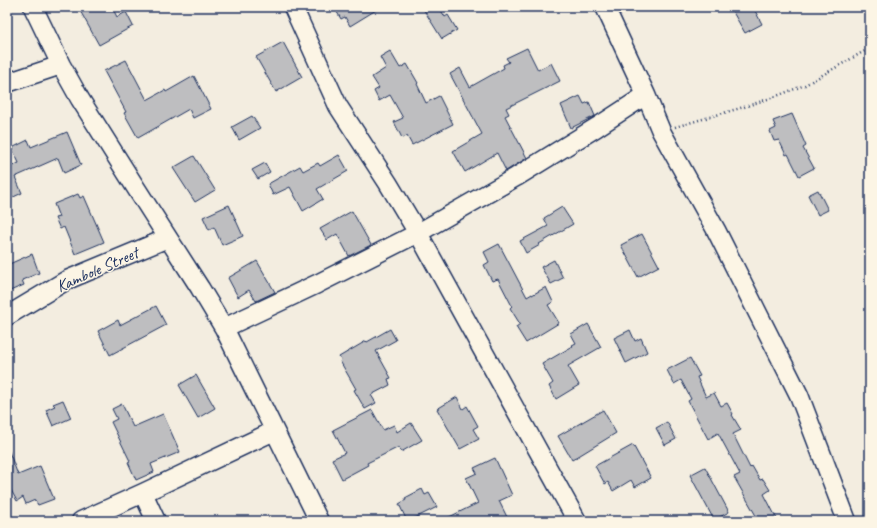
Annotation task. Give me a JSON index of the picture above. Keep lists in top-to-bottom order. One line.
{"streets":{"street":["Kambole Street"]}}
